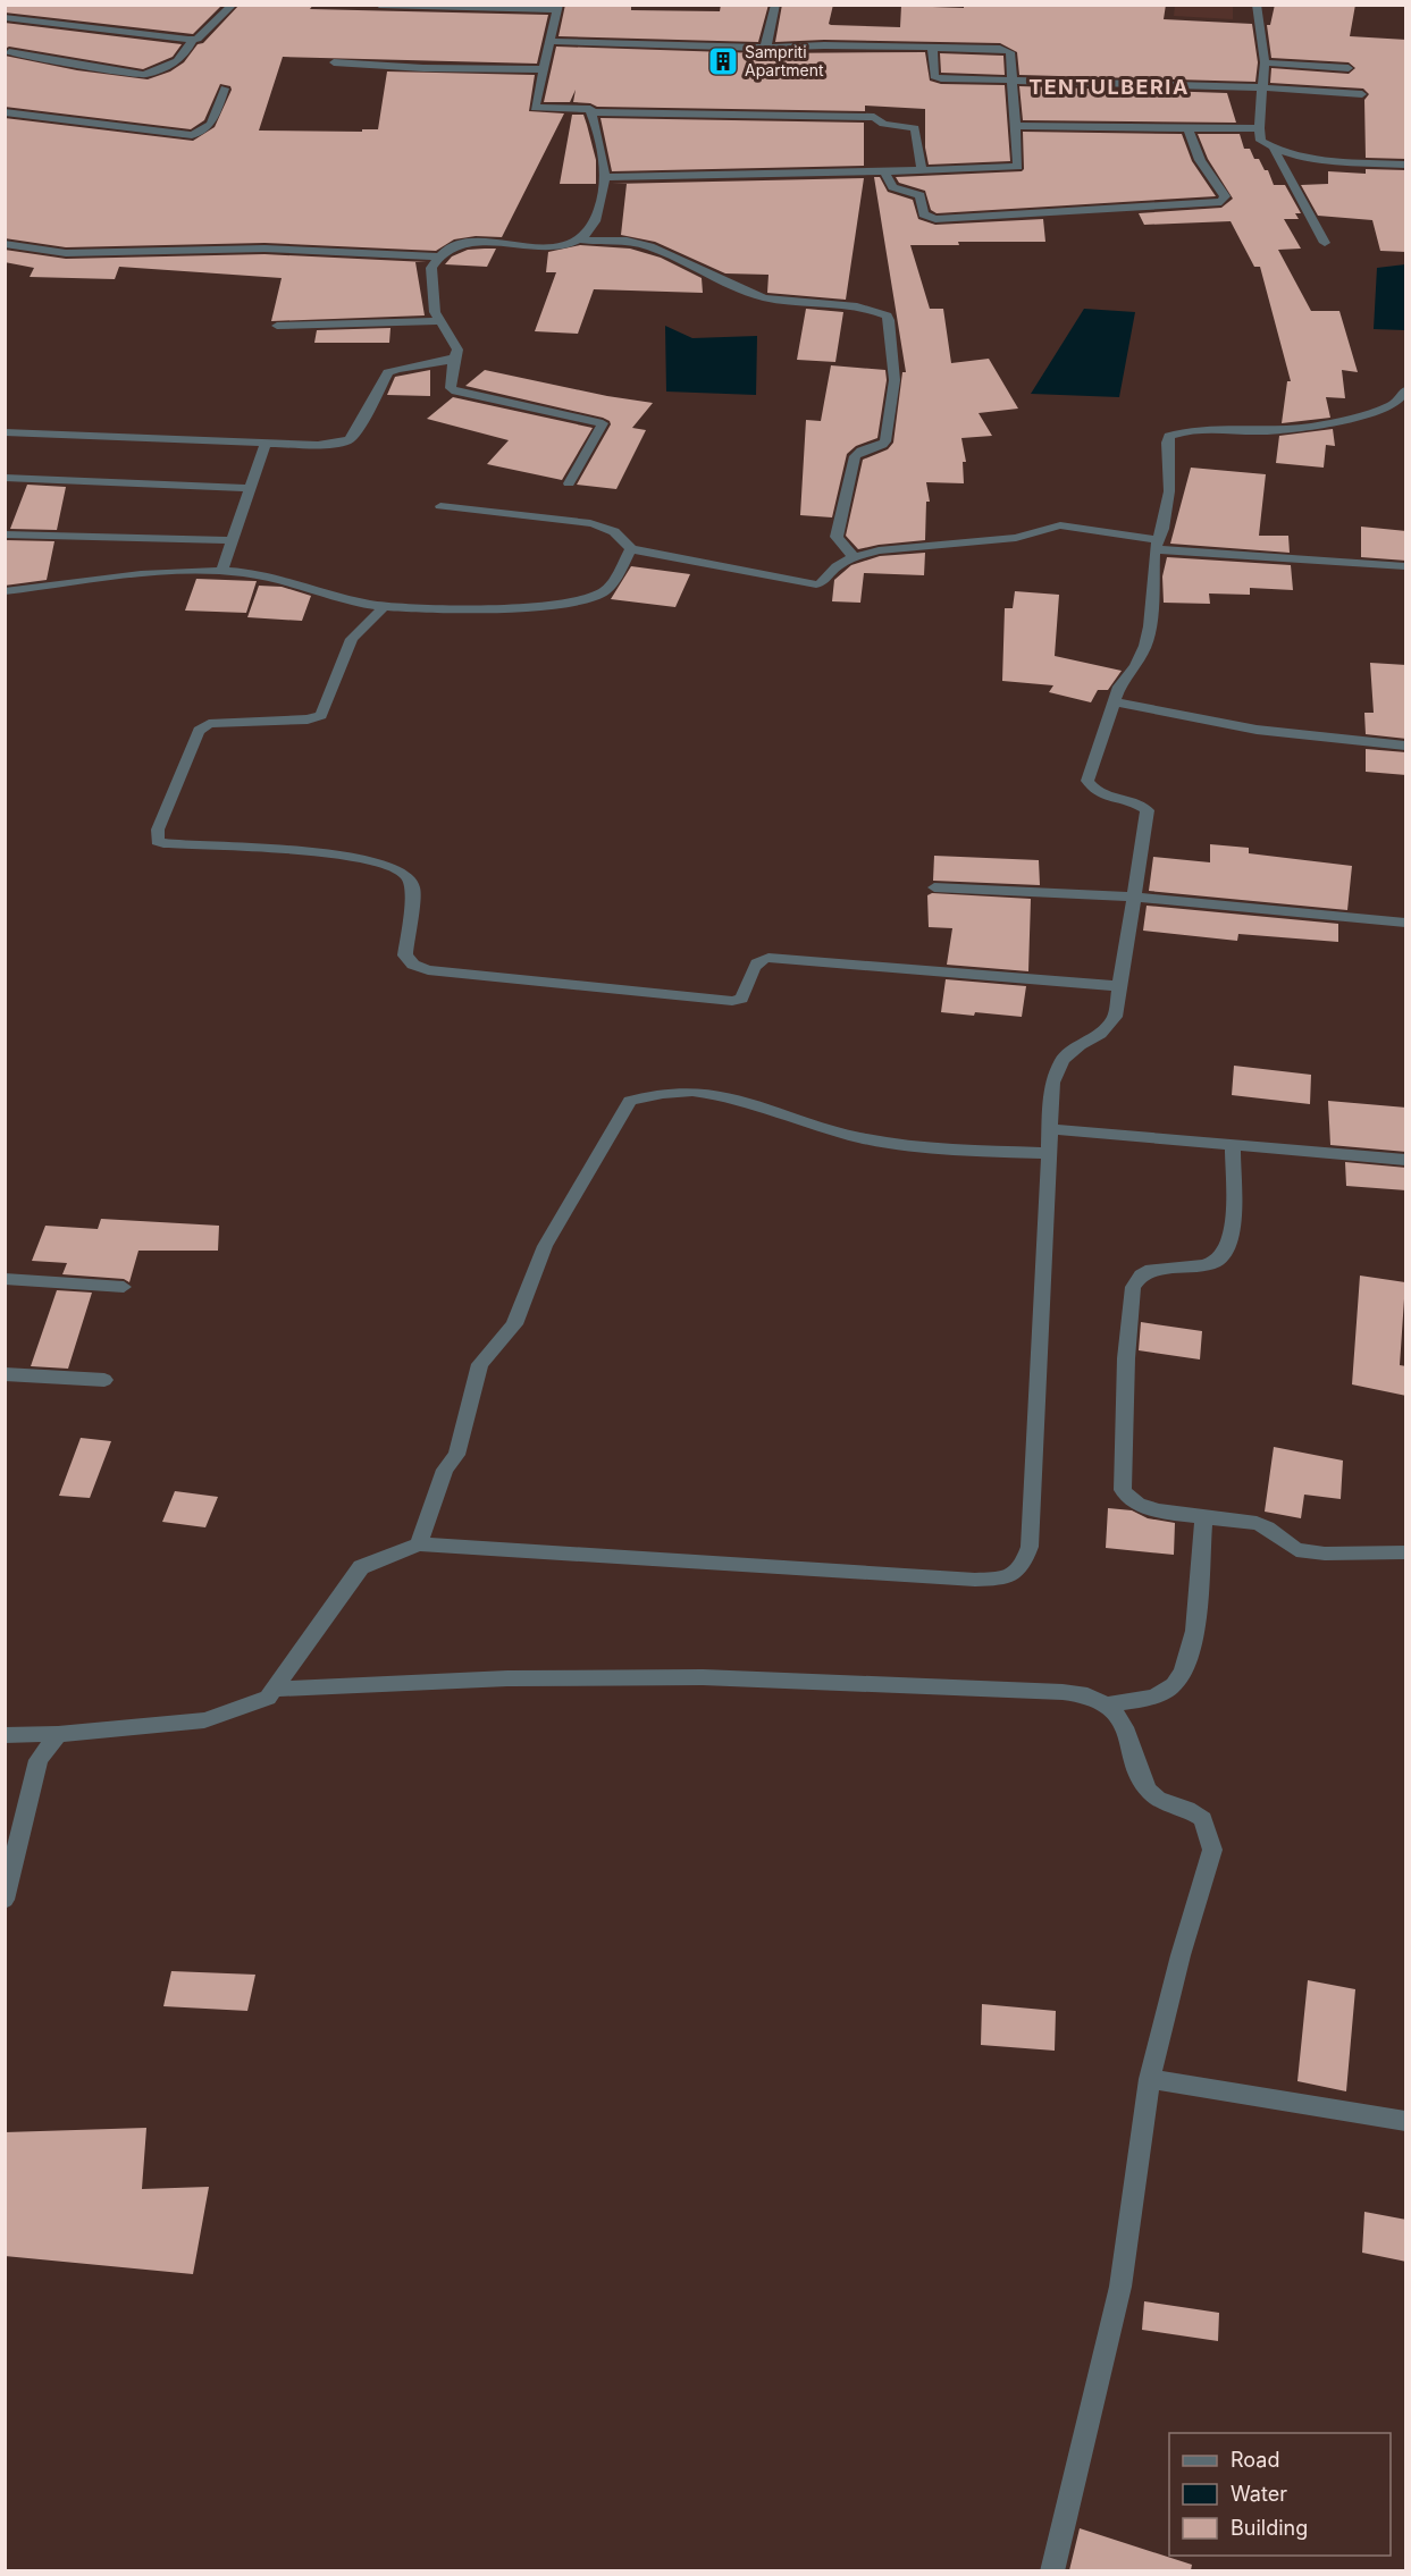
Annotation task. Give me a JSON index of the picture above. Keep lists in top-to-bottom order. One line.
{"districts":["TENTULBERIA"],"places":{"building":["Sampriti Apartment"]},"legend":["Road","Water","Building"]}
